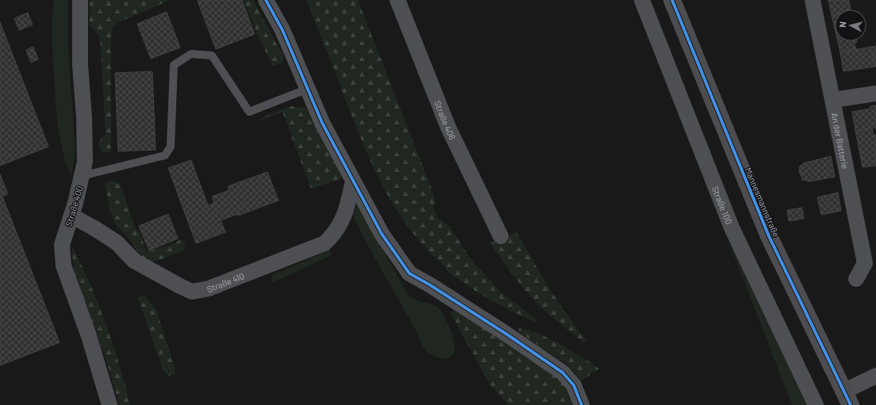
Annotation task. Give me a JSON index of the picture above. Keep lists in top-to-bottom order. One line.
{"streets":{"main road":["Mannesmannstraße"],"street":["Straße 406","An der Batterie","Straße 100","Straße 400","Straße 410"]},"crossings":[["Straße 400","Straße 410"]],"north":"left"}
